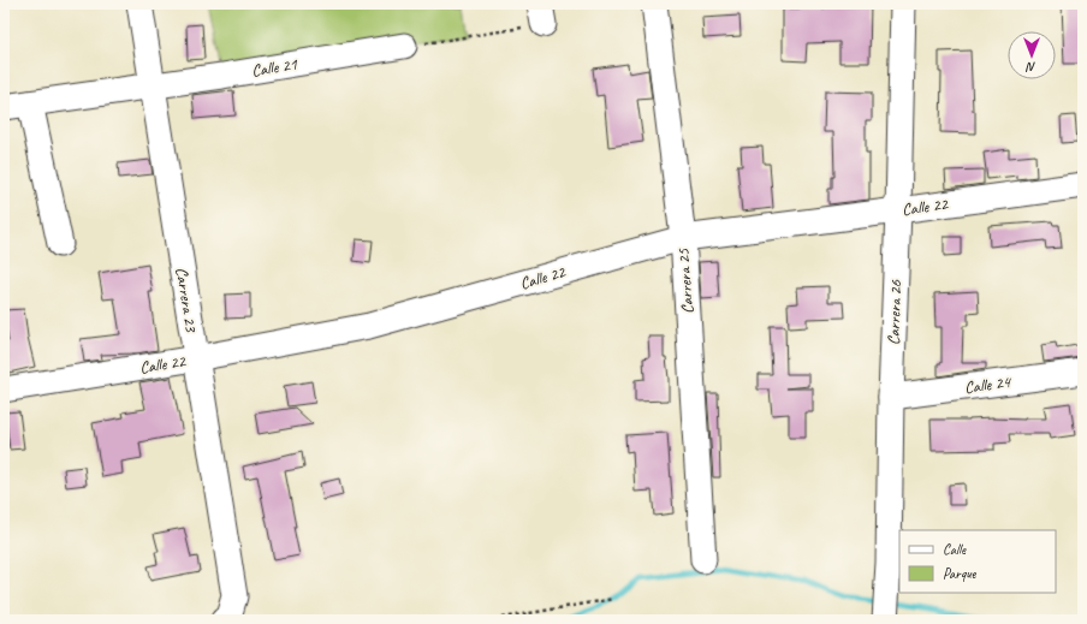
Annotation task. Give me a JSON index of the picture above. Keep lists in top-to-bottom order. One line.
{"streets":{"street":["Calle 21","Calle 22","Carrera 25","Carrera 23","Carrera 26","Calle 24"]},"crossings":[["Calle 21","Carrera 23"],["Calle 22","Carrera 25"],["Calle 22","Carrera 23"],["Calle 22","Carrera 26"],["Carrera 26","Calle 24"]],"legend":["Calle","Parque"],"north":"bottom"}
